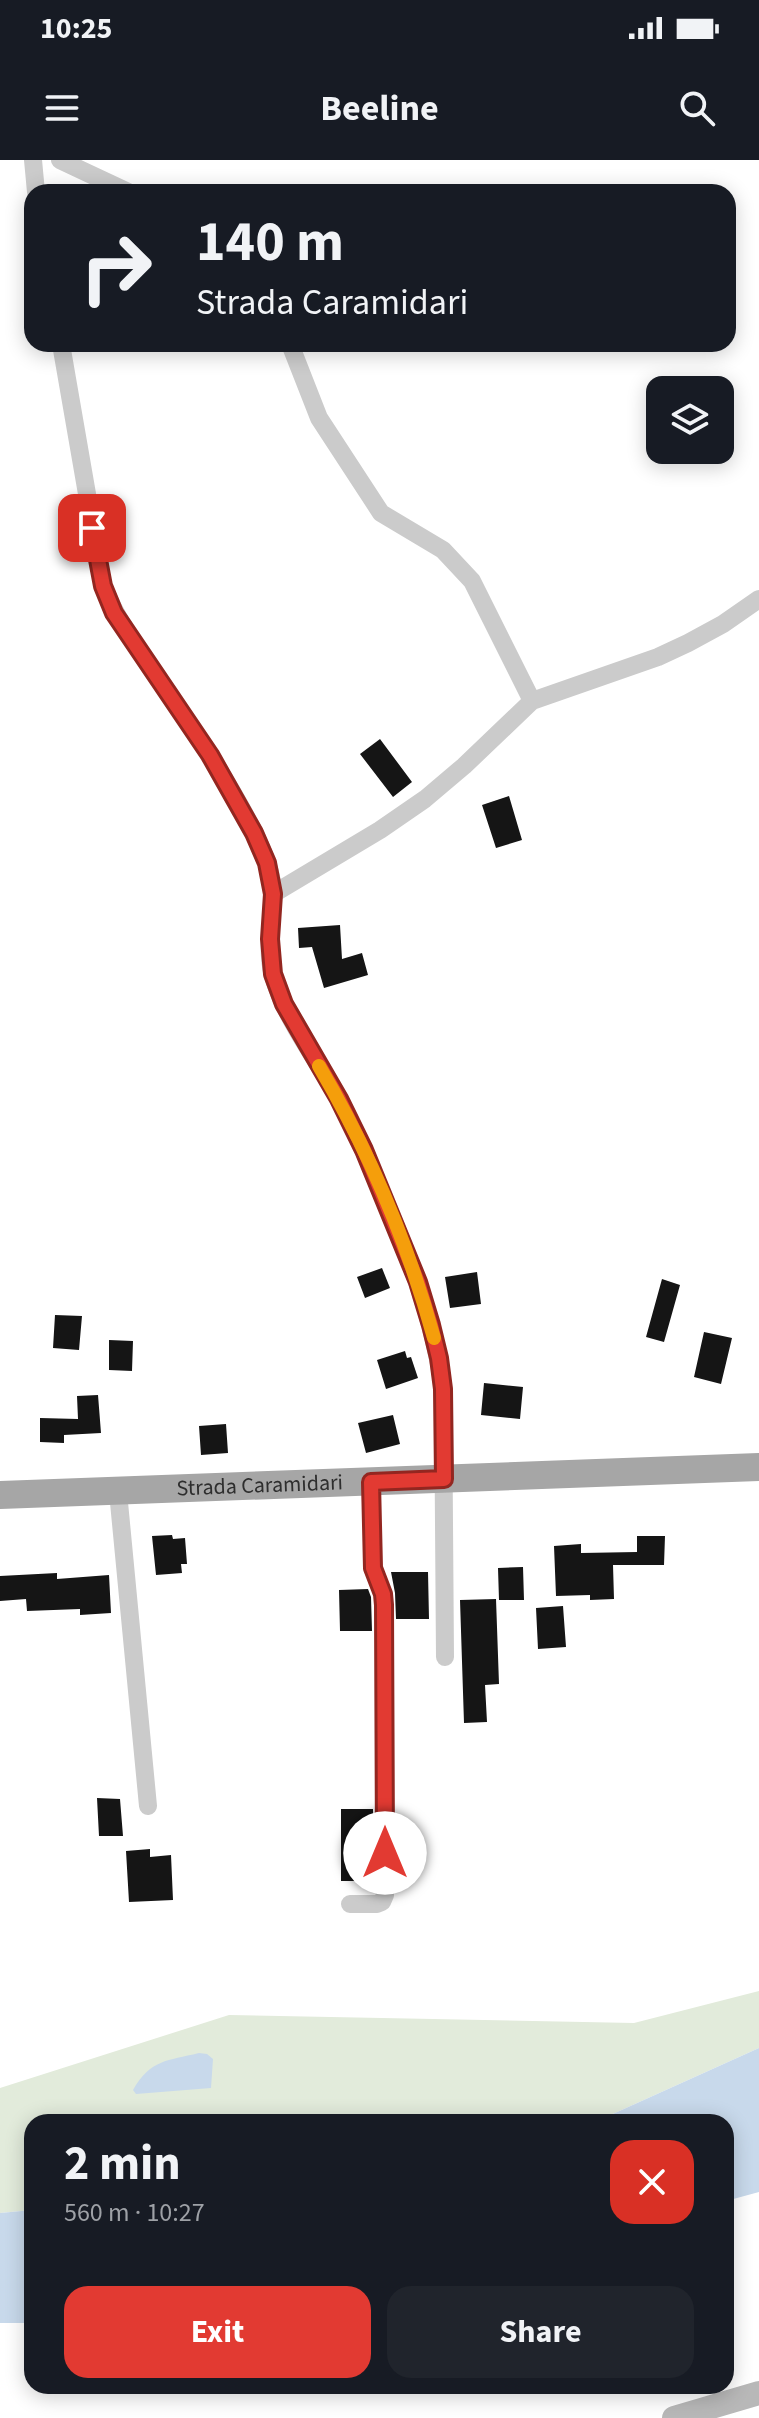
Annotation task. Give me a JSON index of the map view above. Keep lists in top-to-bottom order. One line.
{"streets":{"main road":["Strada Caramidari"]},"page":{"status":"10:25","header":"Beeline","turn":["140 m","Strada Caramidari"],"heading":["2 min","560 m · 10:27"],"buttons":["Exit","Share"]}}
